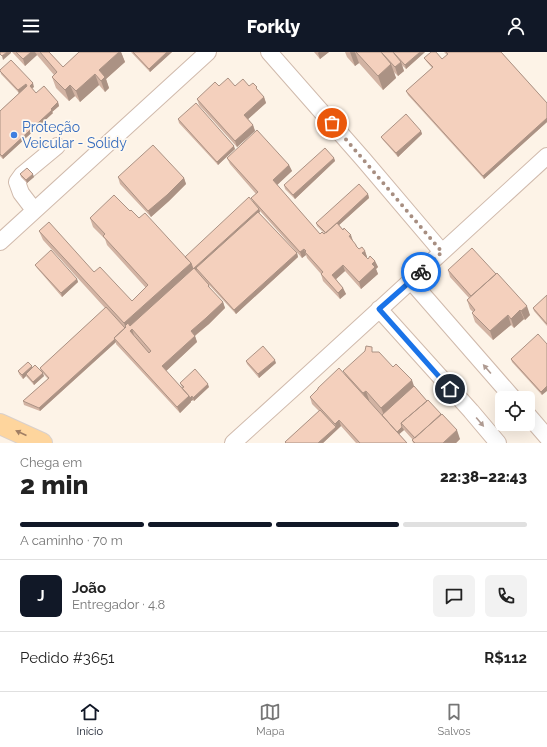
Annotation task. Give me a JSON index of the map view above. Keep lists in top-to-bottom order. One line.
{"places":["Proteção Veicular - Solidy"],"page":{"header":"Forkly","heading":["2 min","Chega em","22:38–22:43"],"panel":["João","Entregador · 4.8","Pedido #3651","R$112"],"bar":"A caminho · 70 m","round":"J","tabs":["Início","Mapa","Salvos"]}}
